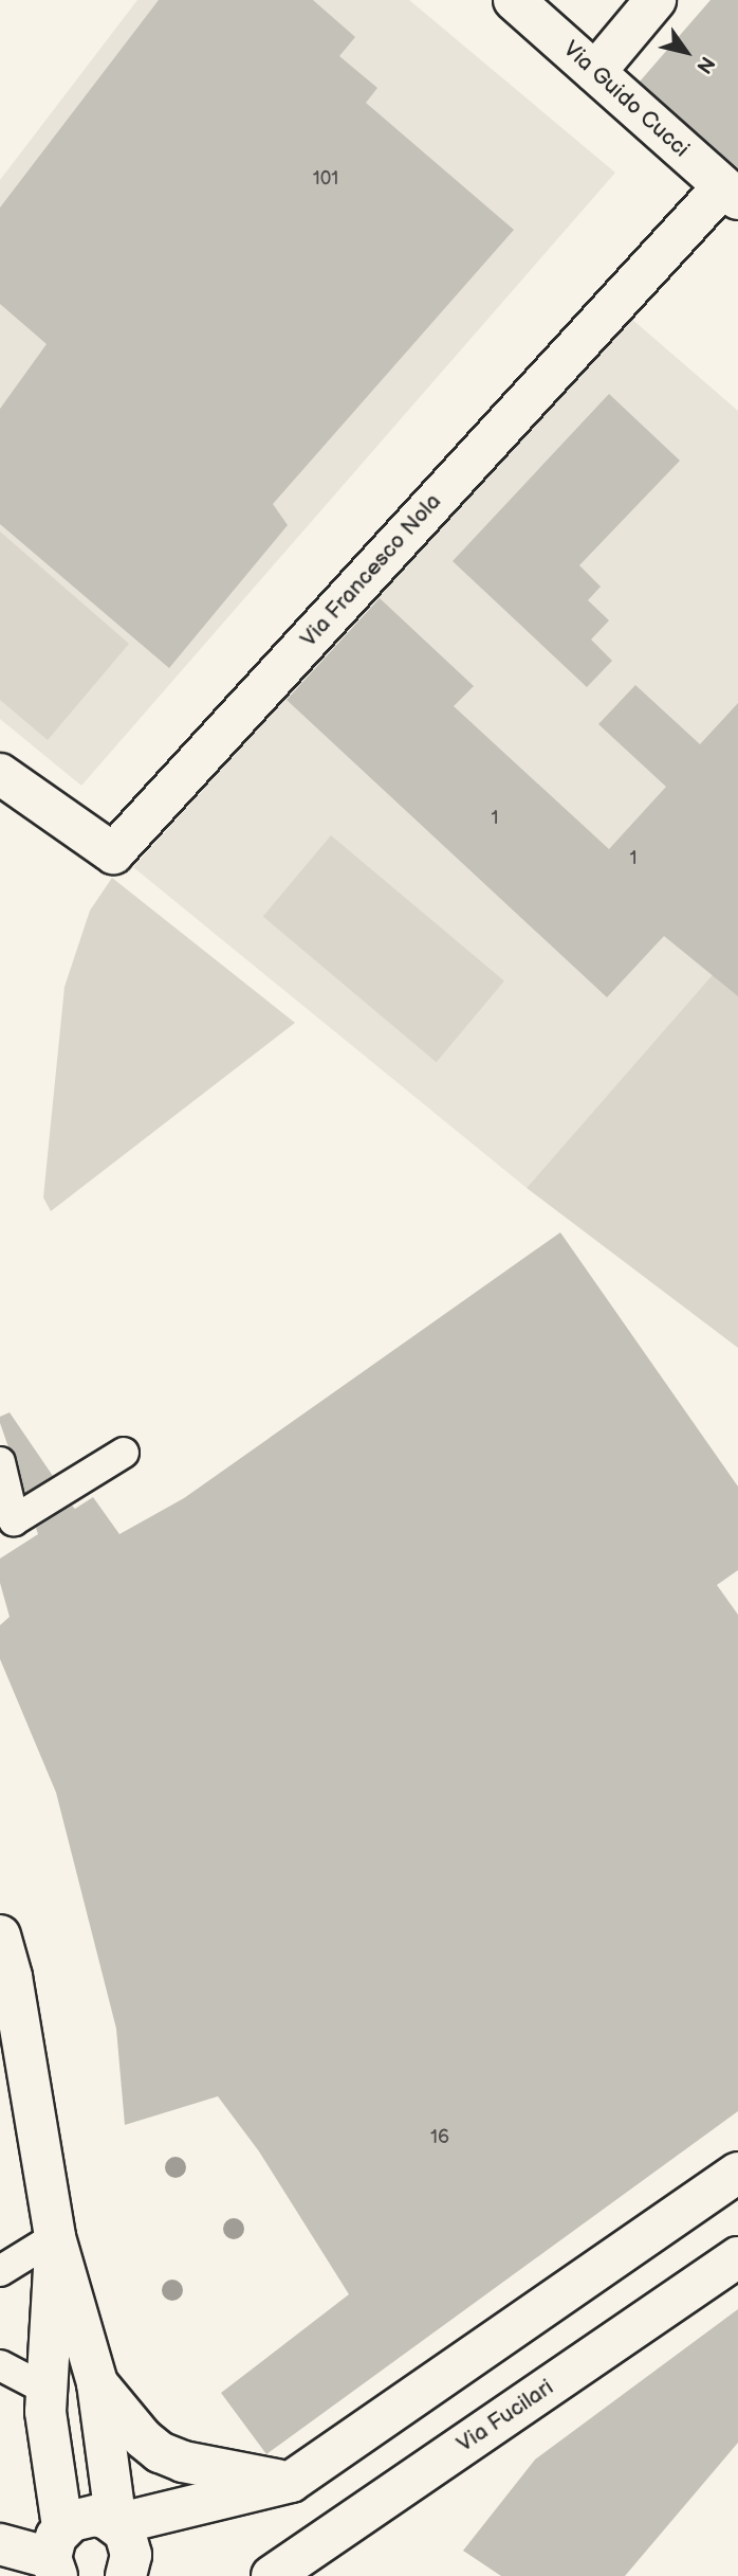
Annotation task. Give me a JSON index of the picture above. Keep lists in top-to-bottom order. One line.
{"streets":{"street":["Via Guido Cucci","Via Francesco Nola","Via Fucilari"]},"crossings":[["Via Guido Cucci","Via Francesco Nola"]],"house_numbers":["101","1","1","16"],"north":"bottom right"}
